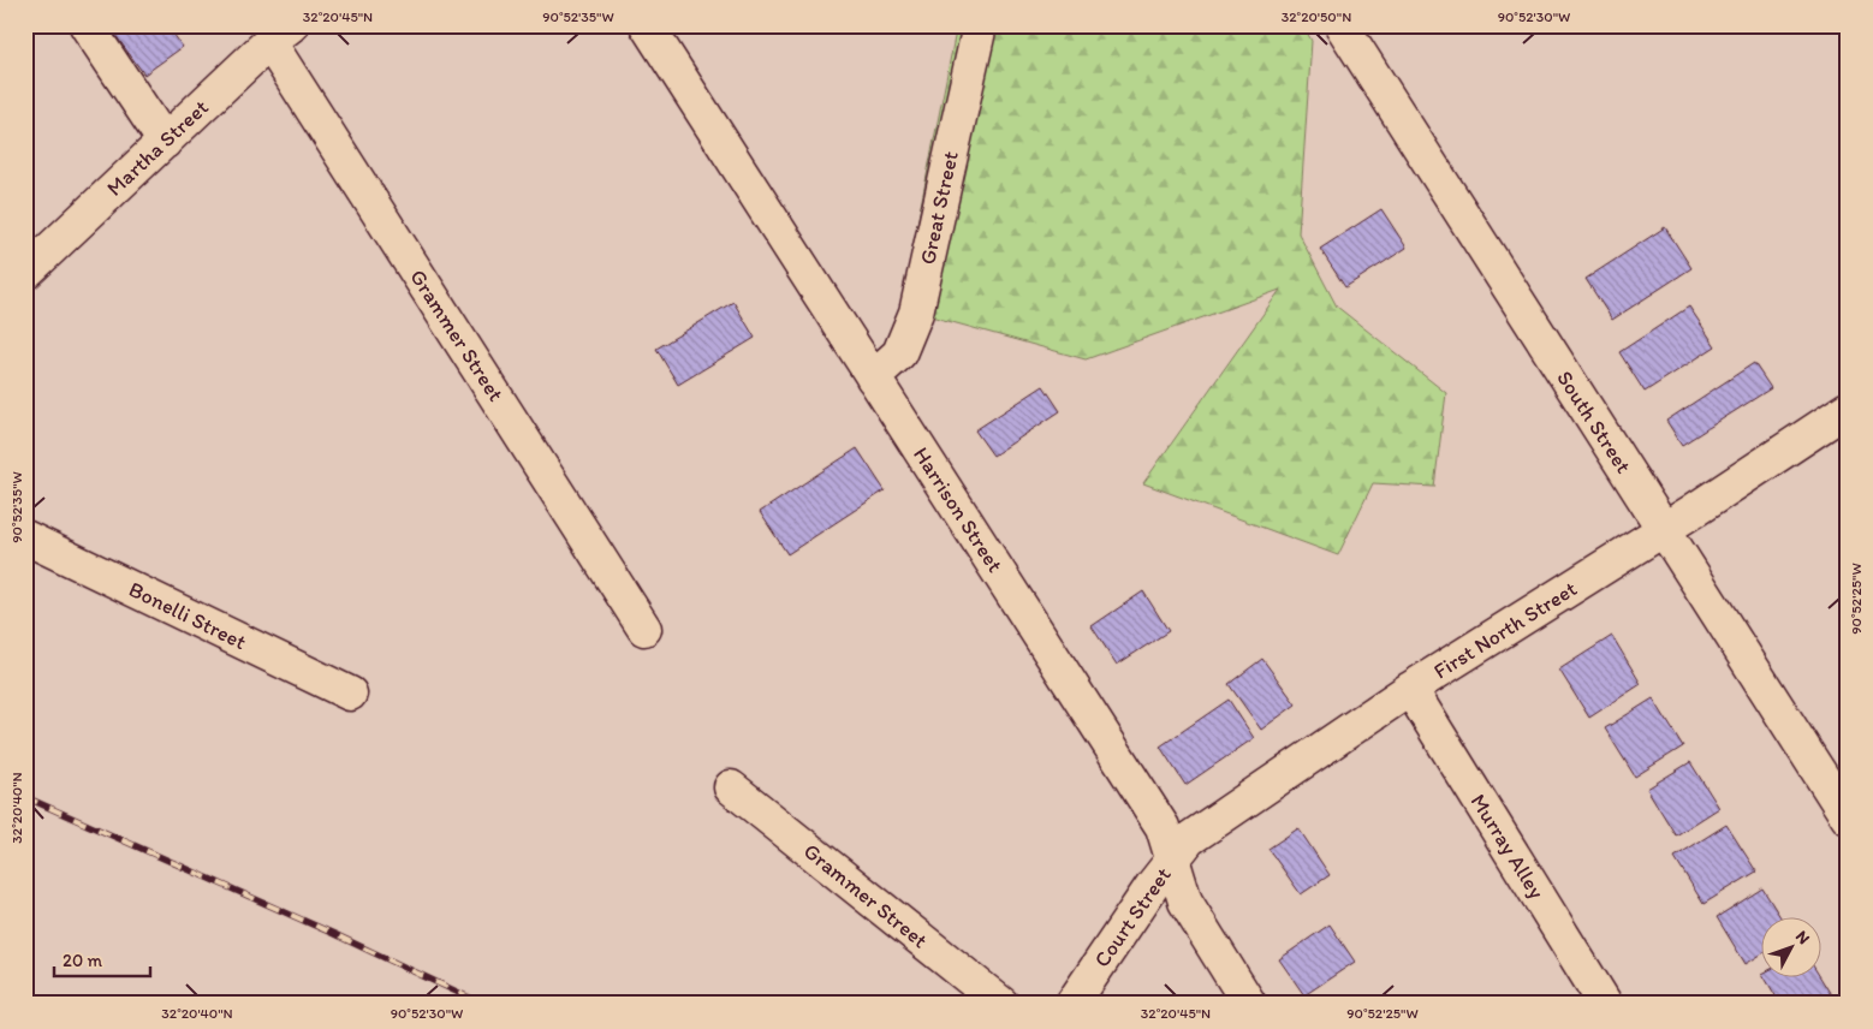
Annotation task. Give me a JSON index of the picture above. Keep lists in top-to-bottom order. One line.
{"streets":{"street":["Martha Street","Great Street","Grammer Street","South Street","Harrison Street","Bonelli Street","First North Street","Murray Alley","Court Street"]},"crossings":[["Martha Street","Grammer Street"],["Great Street","Harrison Street"],["South Street","First North Street"],["Harrison Street","First North Street"],["Harrison Street","Court Street"],["First North Street","Murray Alley"],["First North Street","Court Street"]],"scale_bar":"20 m","north":"top right","coordinates":["32°20'45\"N","90°52'35\"W","32°20'50\"N","90°52'30\"W","90°52'25\"W","32°20'40\"N"]}
